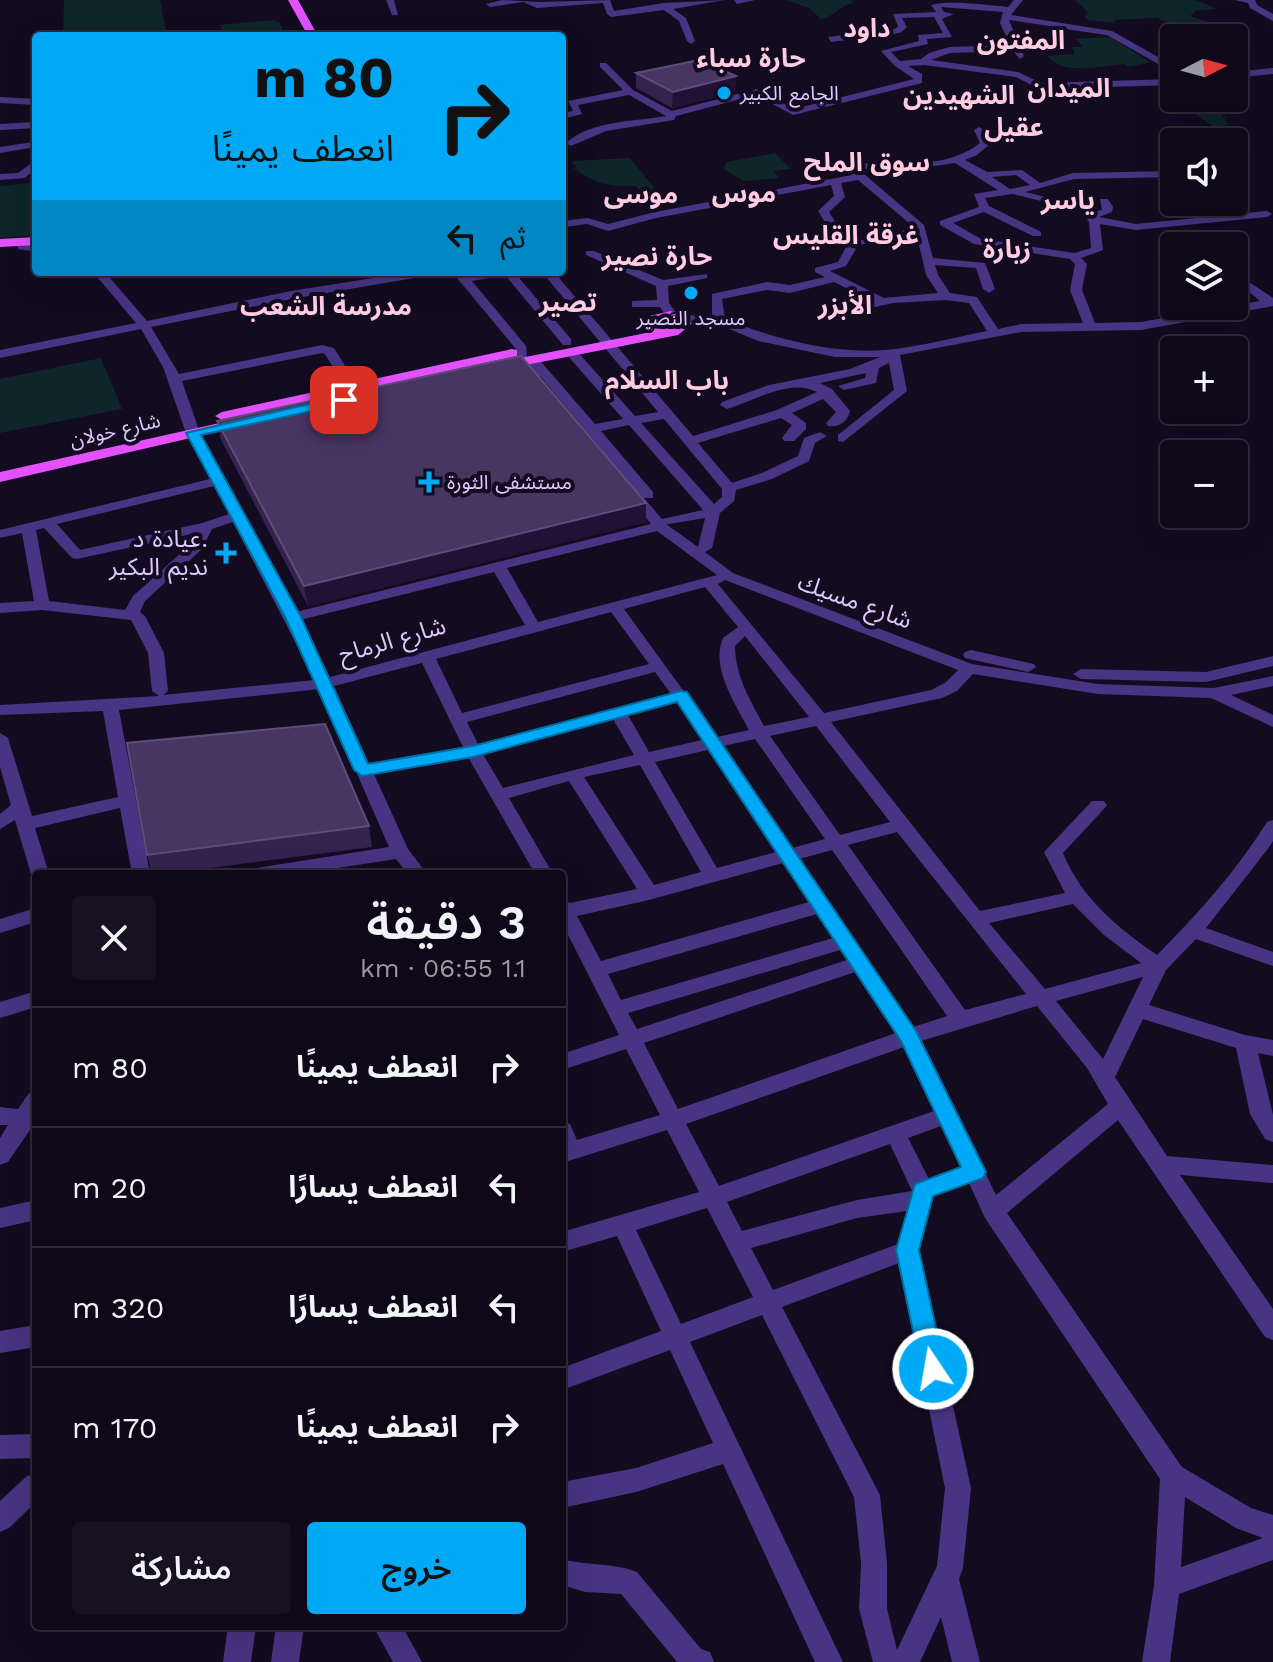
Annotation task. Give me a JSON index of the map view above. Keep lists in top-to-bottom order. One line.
{"streets":{"main road":["شارع خولان"],"street":["شارع مسيك","شارع الرماح"]},"crossings":[["شارع خولان","شارع مسيك"],["شارع مسيك","شارع الرماح"]],"districts":["داود","المفتون","حارة سباء","الميدان","الشهيدين","عقيل","سوق الملح","موس","موسى","ياسر","غرقة القليس","زبارة","حارة نصير","تصير","الأبزر","مدرسة الشعب","باب السلام"],"places":{"other":["الجامع الكبير","مسجد النصير"],"health":["مستشفى الثورة","عيادة د. نديم البكير"]},"north":"right","page":{"map_buttons":["+","−"],"turn":["80 m","انعطف يمينًا"],"then":"ثم","heading":["3 دقيقة","1.1 km · 06:55"],"list":[{"name":"انعطف يمينًا","value":"80 m"},{"name":"انعطف يسارًا","value":"20 m"},{"name":"انعطف يسارًا","value":"320 m"},{"name":"انعطف يمينًا","value":"170 m"}],"buttons":["خروج","مشاركة"]}}
